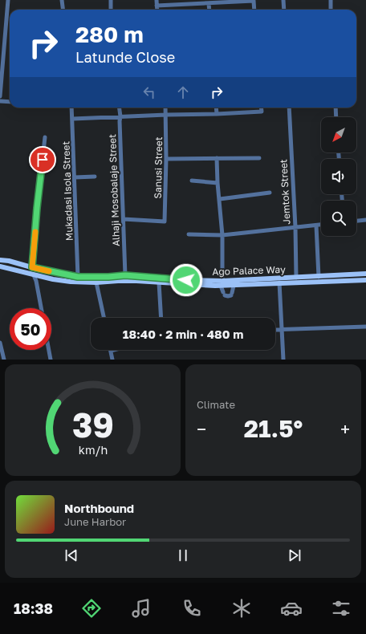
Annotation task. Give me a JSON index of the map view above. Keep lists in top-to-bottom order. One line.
{"streets":{"main road":["Ago Palace Way"],"street":["Sanusi Street","Alhaji Mosobalaje Street","Mukadasi Isola Street","Jemtok Street"]},"crossings":[["Sanusi Street","Alhaji Mosobalaje Street"],["Alhaji Mosobalaje Street","Ago Palace Way"],["Mukadasi Isola Street","Ago Palace Way"],["Jemtok Street","Ago Palace Way"]],"north":"bottom left","page":{"turn":["280 m","Latunde Close"],"limit":"50","trip":"18:40 · 2 min · 480 m","tile":"Climate","heat":["−","21.5°","+"],"song":["Northbound","June Harbor"],"tabs":"18:38","gauge":["39","km/h"]}}
